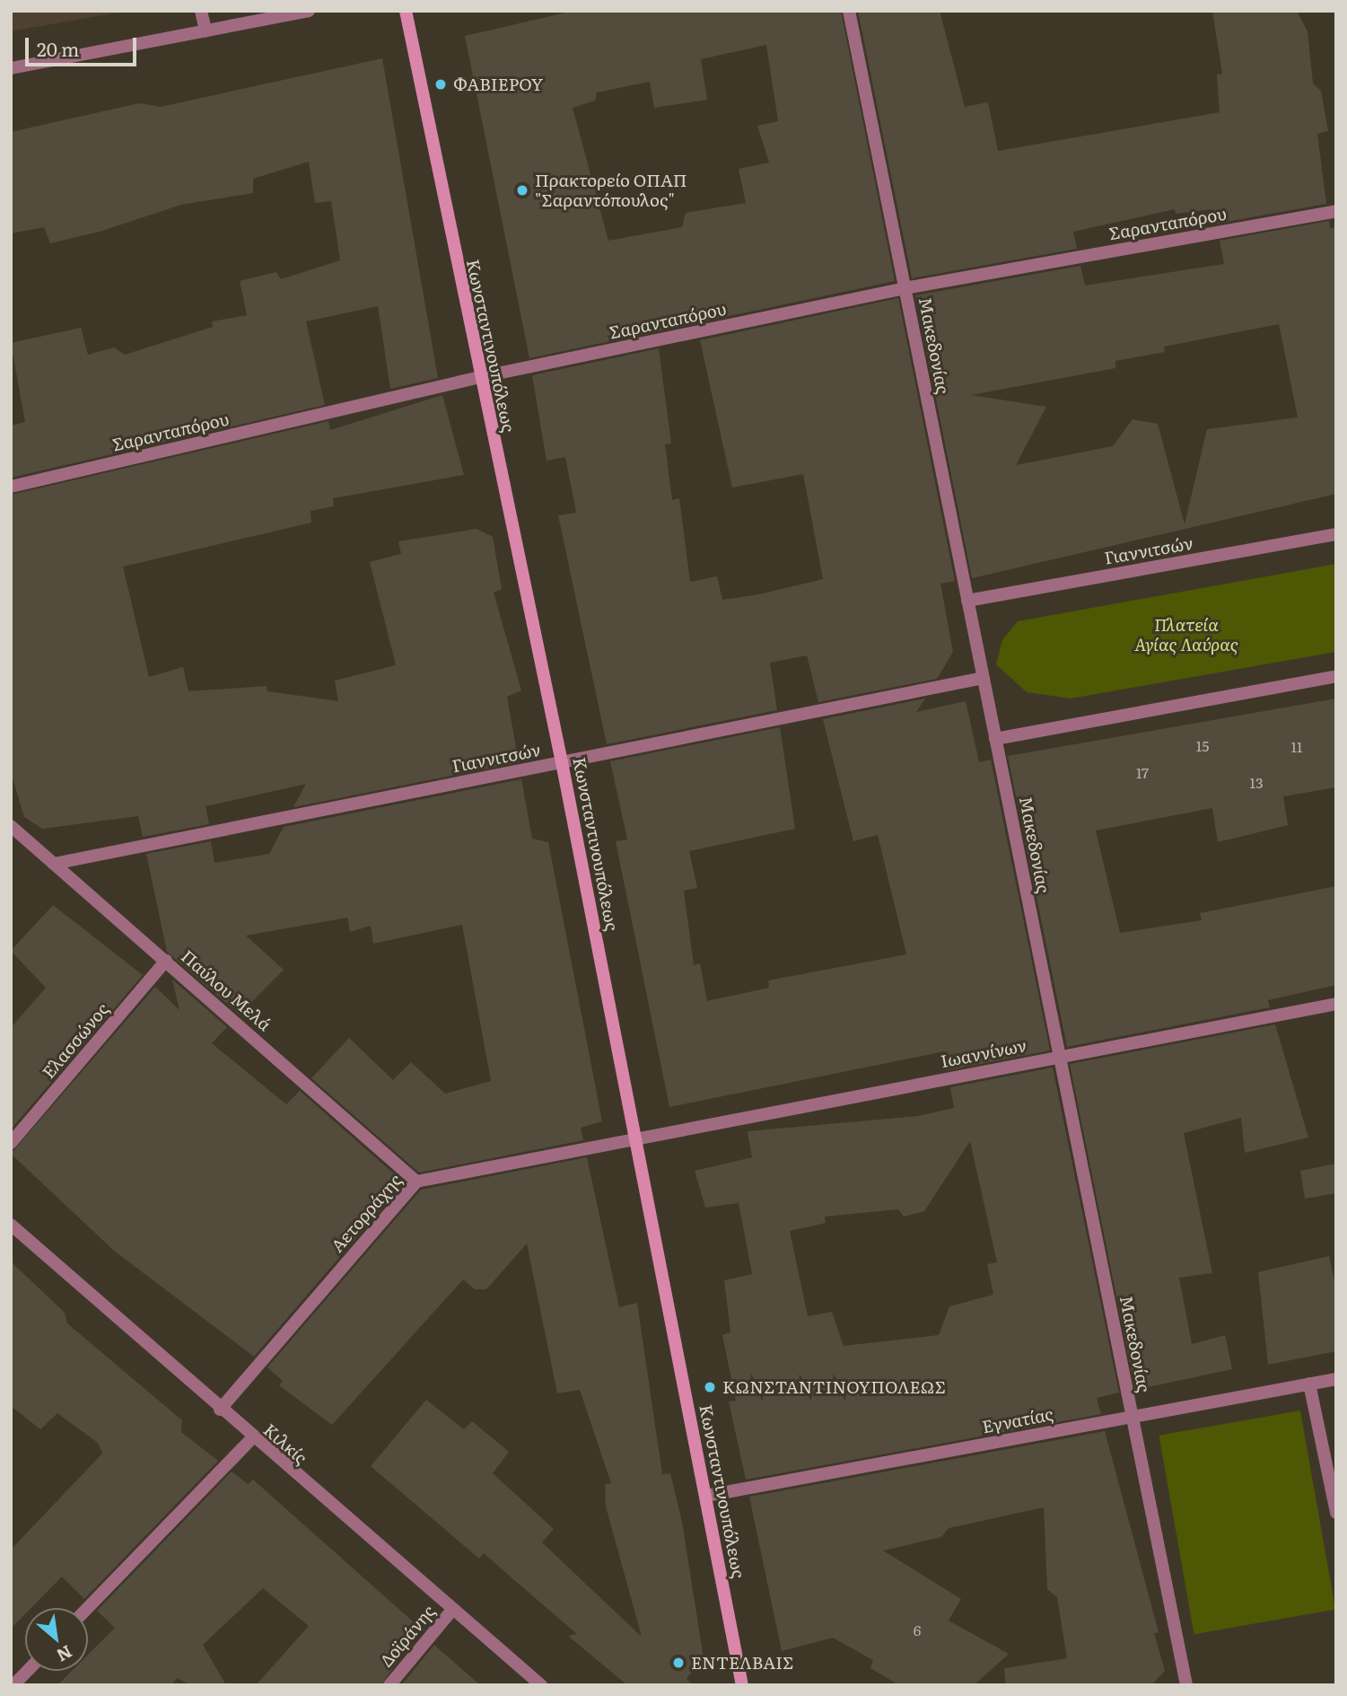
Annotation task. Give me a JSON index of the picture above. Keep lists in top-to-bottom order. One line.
{"streets":{"main road":["Κωνσταντινουπόλεως"],"street":["Σαρανταπόρου","Μακεδονίας","Γιαννιτσών","Παύλου Μελά","Ελασσώνος","Ιωαννίνων","Αετορράχης","Εγνατίας","Κιλκίς","Δοϊράνης"]},"crossings":[["Σαρανταπόρου","Κωνσταντινουπόλεως"],["Σαρανταπόρου","Μακεδονίας"],["Κωνσταντινουπόλεως","Γιαννιτσών"],["Κωνσταντινουπόλεως","Ιωαννίνων"],["Κωνσταντινουπόλεως","Αετορράχης"],["Κωνσταντινουπόλεως","Εγνατίας"],["Μακεδονίας","Γιαννιτσών"],["Μακεδονίας","Ιωαννίνων"],["Μακεδονίας","Εγνατίας"],["Γιαννιτσών","Παύλου Μελά"],["Παύλου Μελά","Ελασσώνος"],["Παύλου Μελά","Αετορράχης"],["Ιωαννίνων","Αετορράχης"],["Αετορράχης","Κιλκίς"],["Κιλκίς","Δοϊράνης"]],"parks":["Πλατεία Αγίας Λαύρας"],"places":["ΦΑΒΙΕΡΟΥ","Πρακτορείο ΟΠΑΠ \"Σαραντόπουλος\"","ΚΩΝΣΤΑΝΤΙΝΟΥΠΟΛΕΩΣ","ΕΝΤΕΛΒΑΙΣ"],"house_numbers":["15","11","17","13","6"],"scale_bar":"20 m","north":"bottom right"}
